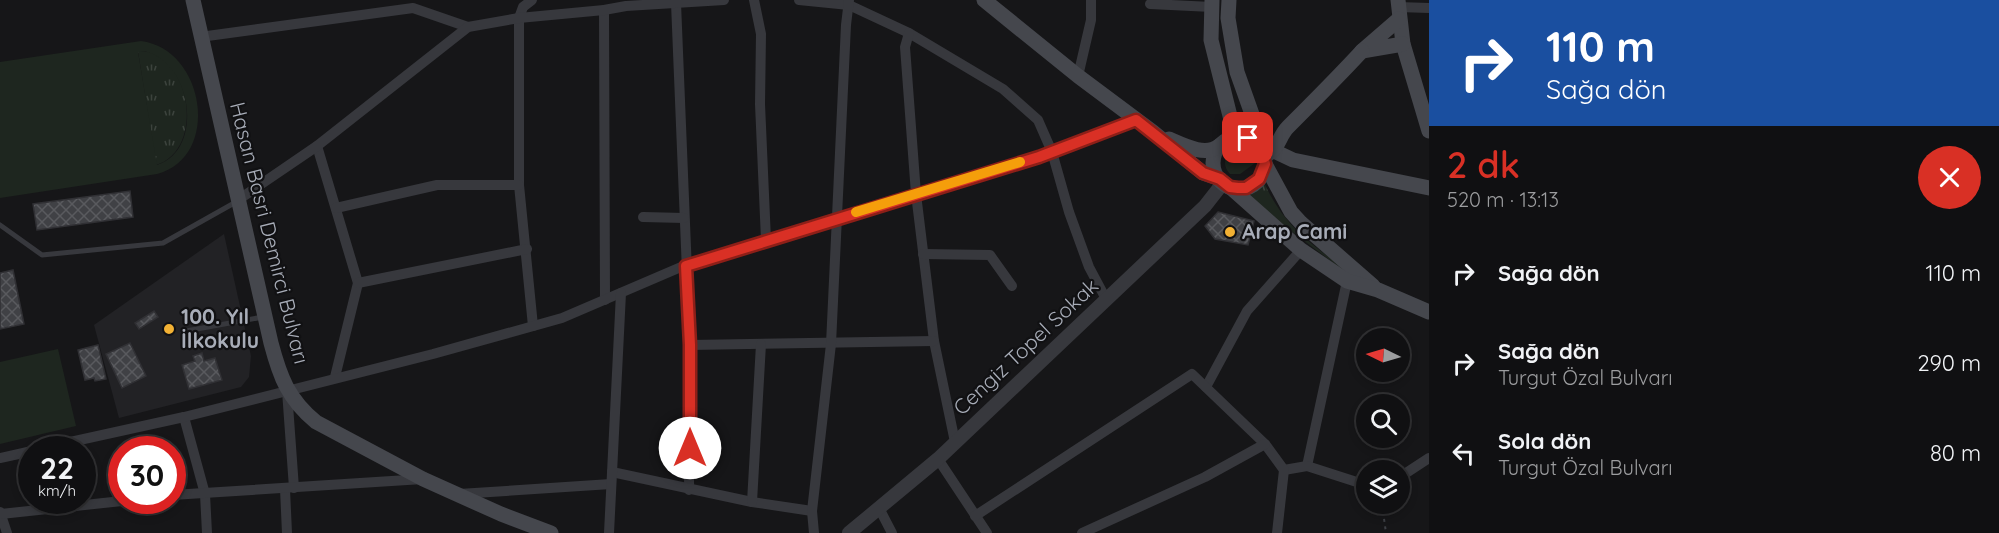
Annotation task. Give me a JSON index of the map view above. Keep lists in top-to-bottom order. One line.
{"streets":{"main road":["Hasan Basri Demirci Bulvarı"],"street":["Cengiz Topel Sokak"]},"places":["Arap Cami","100. Yıl İlkokulu"],"north":"left","page":{"turn":["110 m","Sağa dön"],"heading":["2 dk","520 m · 13:13"],"list":[{"name":"Sağa dön","value":"110 m"},{"name":"Sağa dön","note":"Turgut Özal Bulvarı","value":"290 m"},{"name":"Sola dön","note":"Turgut Özal Bulvarı","value":"80 m"}],"speed":"22 km/h","limit":"30"}}
